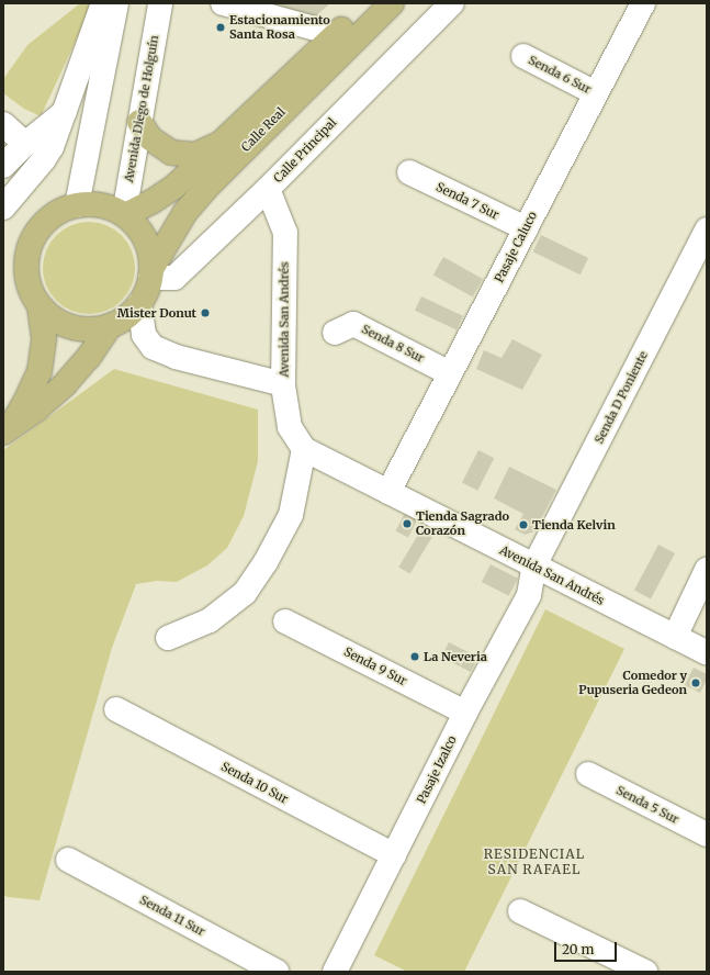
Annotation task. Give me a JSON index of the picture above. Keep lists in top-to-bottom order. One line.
{"streets":{"main road":["Calle Real"],"street":["Senda 6 Sur","Avenida Diego de Holguín","Calle Principal","Senda 7 Sur","Pasaje Caluco","Avenida San Andrés","Senda 8 Sur","Senda D Poniente","Senda 9 Sur","Pasaje Izalco","Senda 10 Sur","Senda 5 Sur","Senda 11 Sur"]},"crossings":[["Senda 6 Sur","Pasaje Caluco"],["Avenida Diego de Holguín","Calle Real"],["Avenida Diego de Holguín","Calle Principal"],["Calle Real","Calle Principal"],["Calle Principal","Avenida San Andrés"],["Senda 7 Sur","Pasaje Caluco"],["Pasaje Caluco","Avenida San Andrés"],["Pasaje Caluco","Senda 8 Sur"],["Avenida San Andrés","Senda D Poniente"],["Avenida San Andrés","Pasaje Izalco"],["Senda D Poniente","Pasaje Izalco"],["Senda 9 Sur","Pasaje Izalco"],["Pasaje Izalco","Senda 10 Sur"]],"districts":["RESIDENCIAL SAN RAFAEL"],"places":["Estacionamiento Santa Rosa","Mister Donut","Tienda Sagrado Corazón","Tienda Kelvin","La Neveria","Comedor y Pupuseria Gedeon"],"scale_bar":"20 m"}
